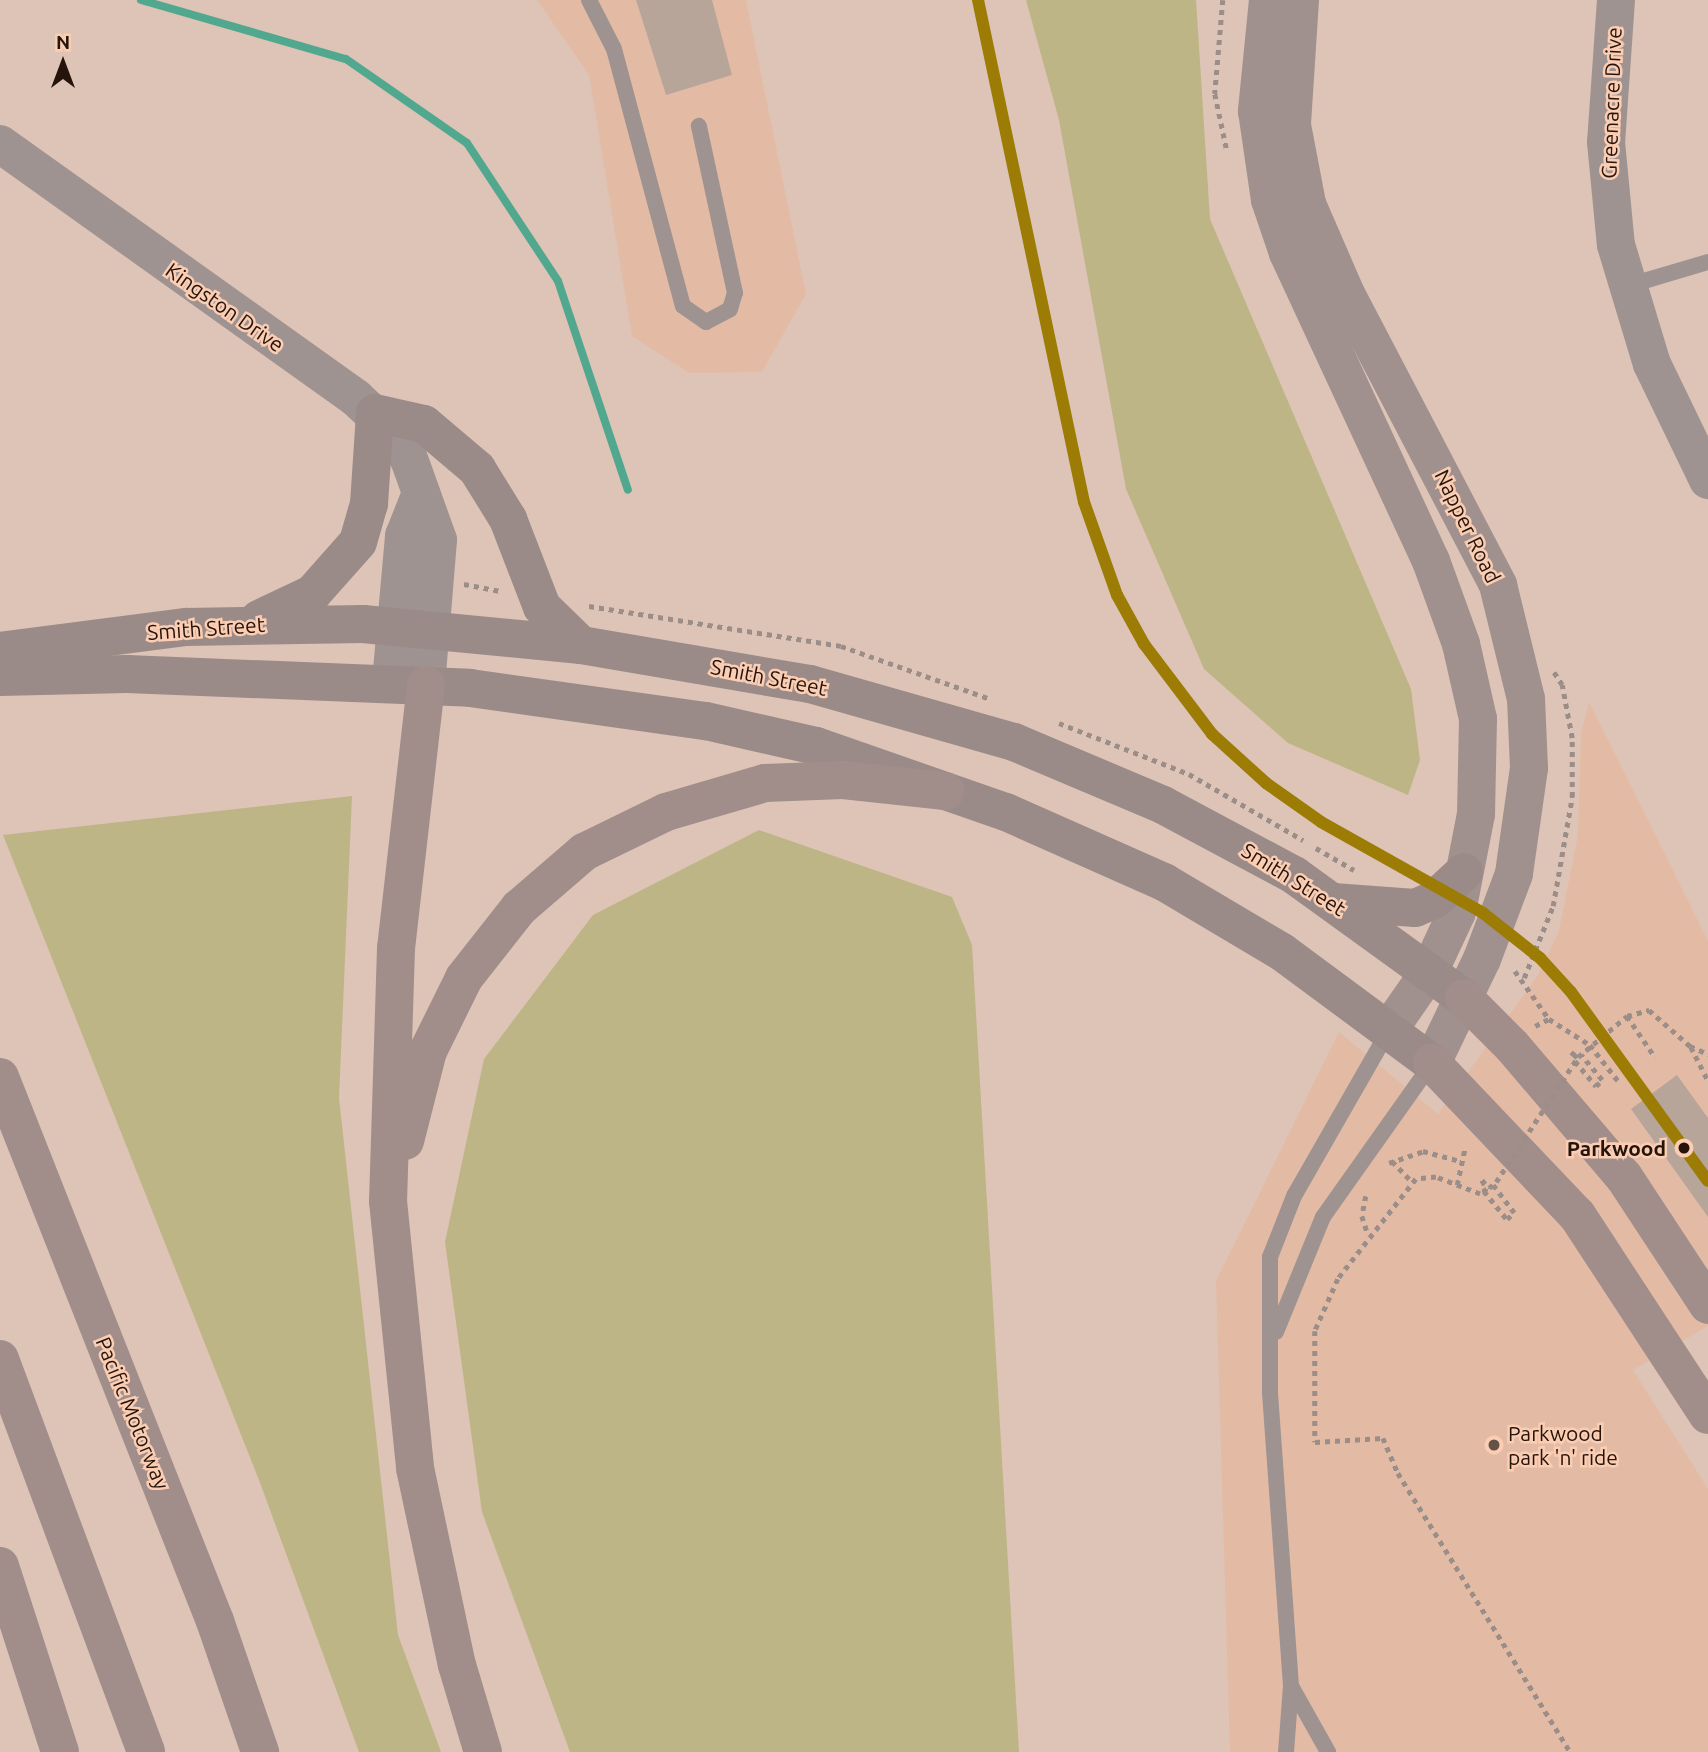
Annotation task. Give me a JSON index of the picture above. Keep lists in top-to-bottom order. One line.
{"streets":{"highway":["Pacific Motorway"],"main road":["Napper Road","Smith Street"],"street":["Greenacre Drive","Kingston Drive"]},"crossings":[["Kingston Drive","Smith Street"],["Napper Road","Smith Street"]],"places":["Parkwood","Parkwood park 'n' ride"],"north":"top"}
